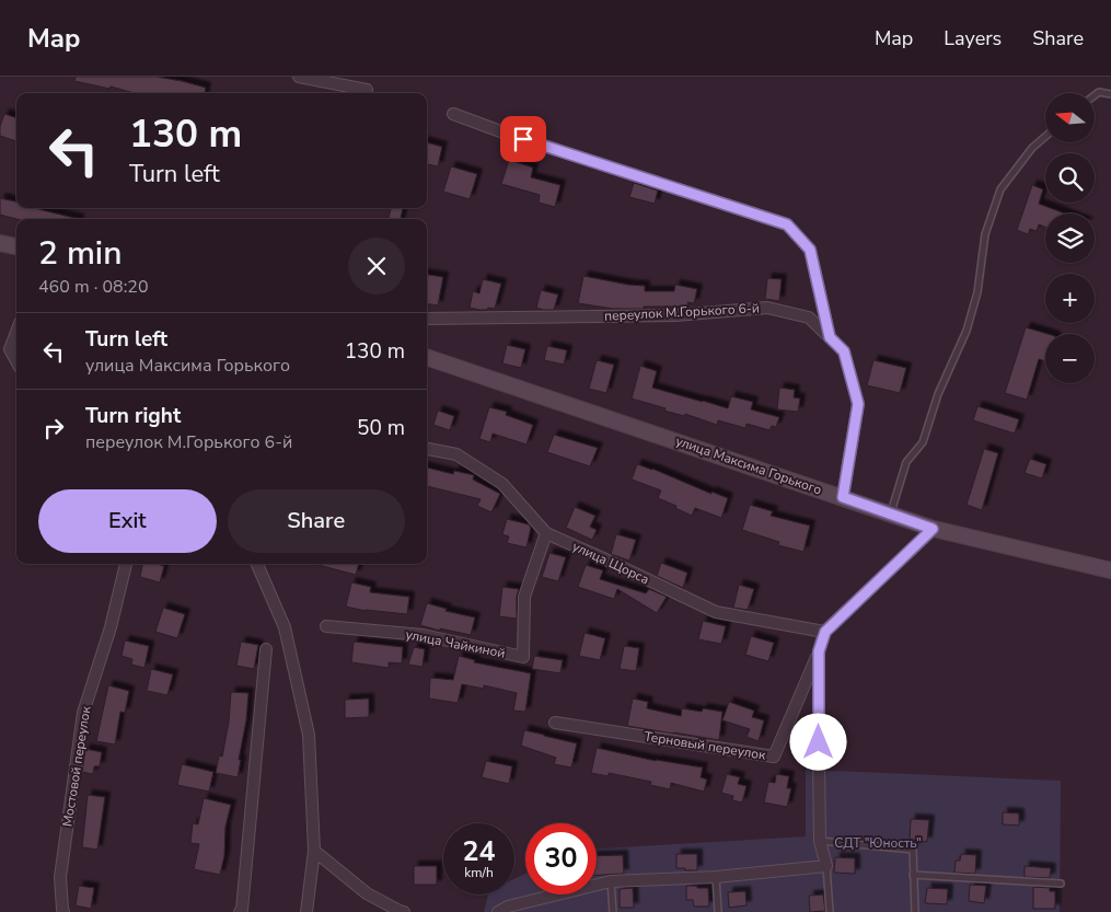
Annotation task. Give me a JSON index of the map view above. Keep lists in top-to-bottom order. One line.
{"streets":{"street":["переулок М.Горького 6-й","улица Максима Горького","улица Щорса","улица Чайкиной","Терновый переулок","Мостовой переулок"]},"crossings":[["переулок М.Горького 6-й","улица Максима Горького"],["улица Щорса","улица Чайкиной"]],"parks":["СДТ \"Юность\""],"north":"left","page":{"header":"Map","nav":["Map","Layers","Share"],"map_buttons":["+","−"],"turn":["130 m","Turn left"],"heading":["2 min","460 m · 08:20"],"list":[{"name":"Turn left","note":"улица Максима Горького","value":"130 m"},{"name":"Turn right","note":"переулок М.Горького 6-й","value":"50 m"}],"buttons":["Exit","Share"],"speed":"24 km/h","limit":"30"}}
